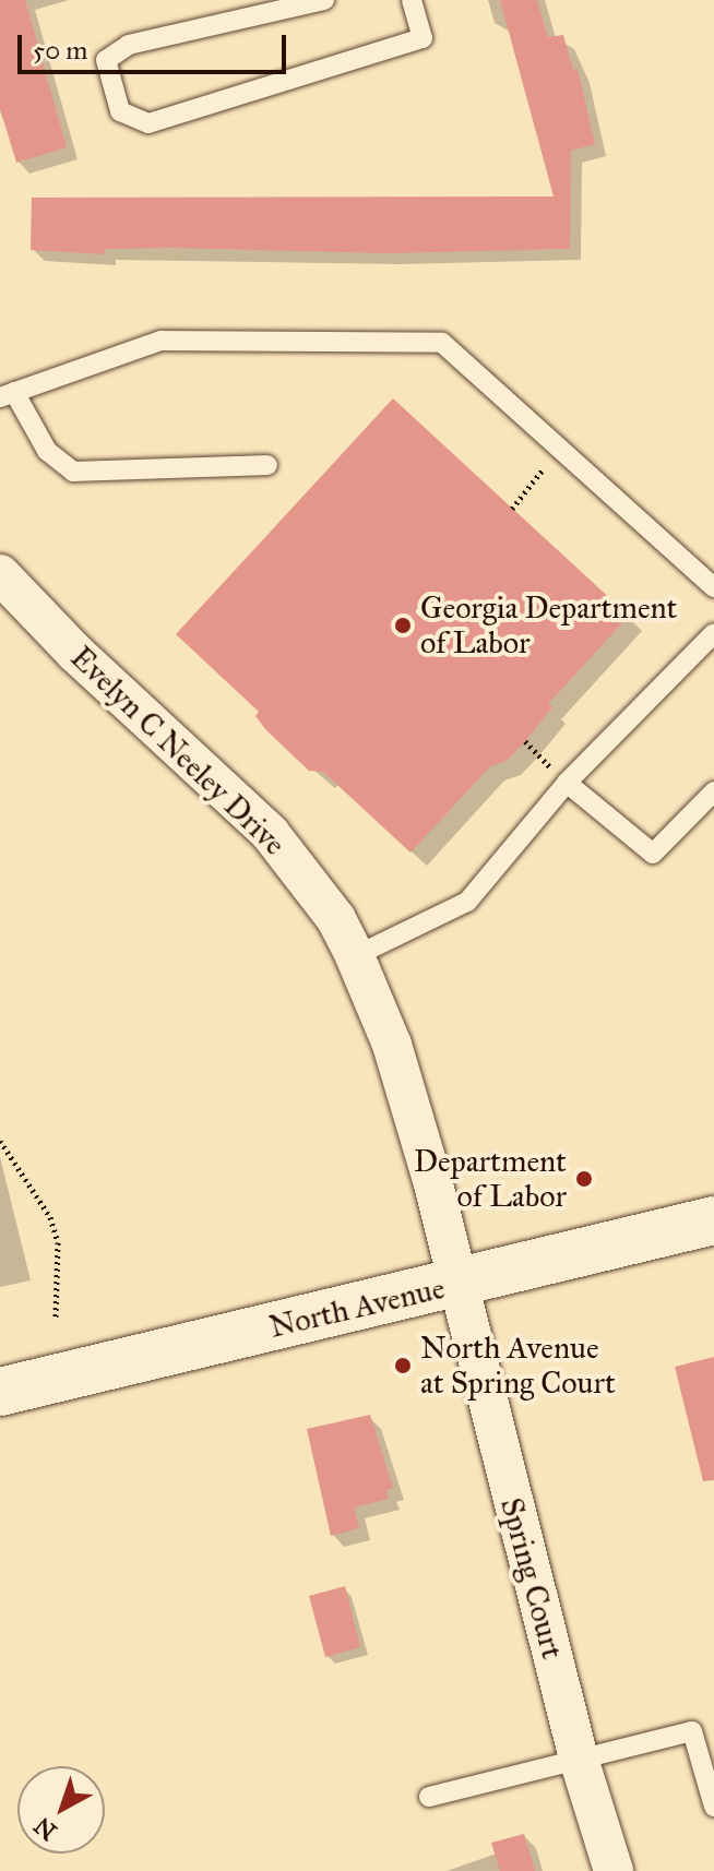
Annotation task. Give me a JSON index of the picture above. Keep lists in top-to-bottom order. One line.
{"streets":{"main road":["North Avenue"],"street":["Evelyn C Neeley Drive","Spring Court"]},"crossings":[["Evelyn C Neeley Drive","North Avenue"],["Evelyn C Neeley Drive","Spring Court"],["North Avenue","Spring Court"]],"places":["Georgia Department of Labor","Department of Labor","North Avenue at Spring Court"],"scale_bar":"50 m","north":"bottom left"}
